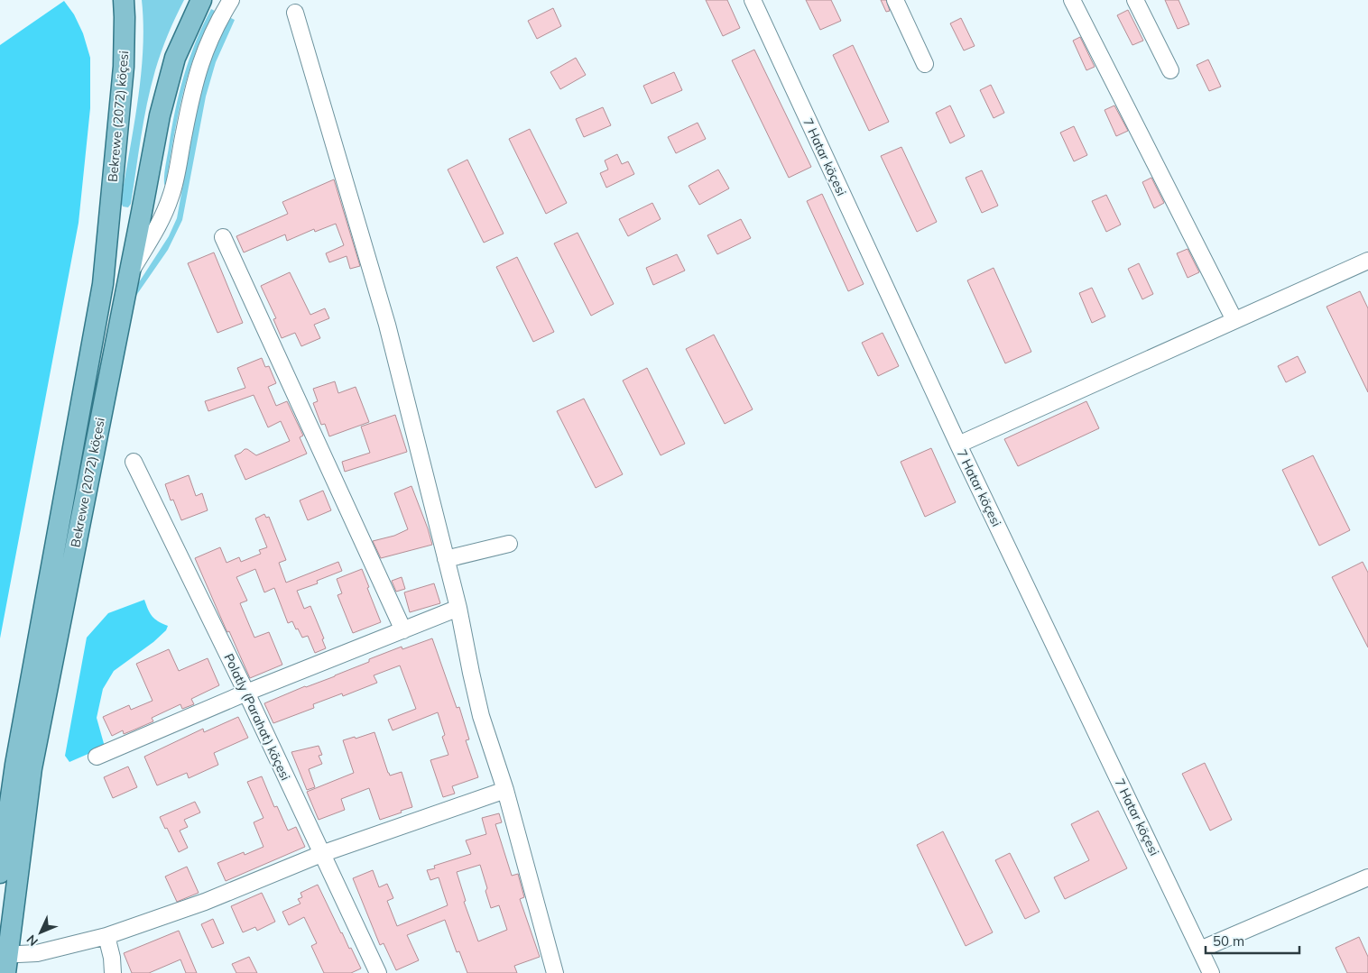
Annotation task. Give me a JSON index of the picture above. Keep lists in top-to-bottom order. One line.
{"streets":{"main road":["Bekrewe (2072) köçesi"],"street":["7 Hatar köçesi","Polatly (Parahat) köçesi"]},"scale_bar":"50 m","north":"bottom left"}
